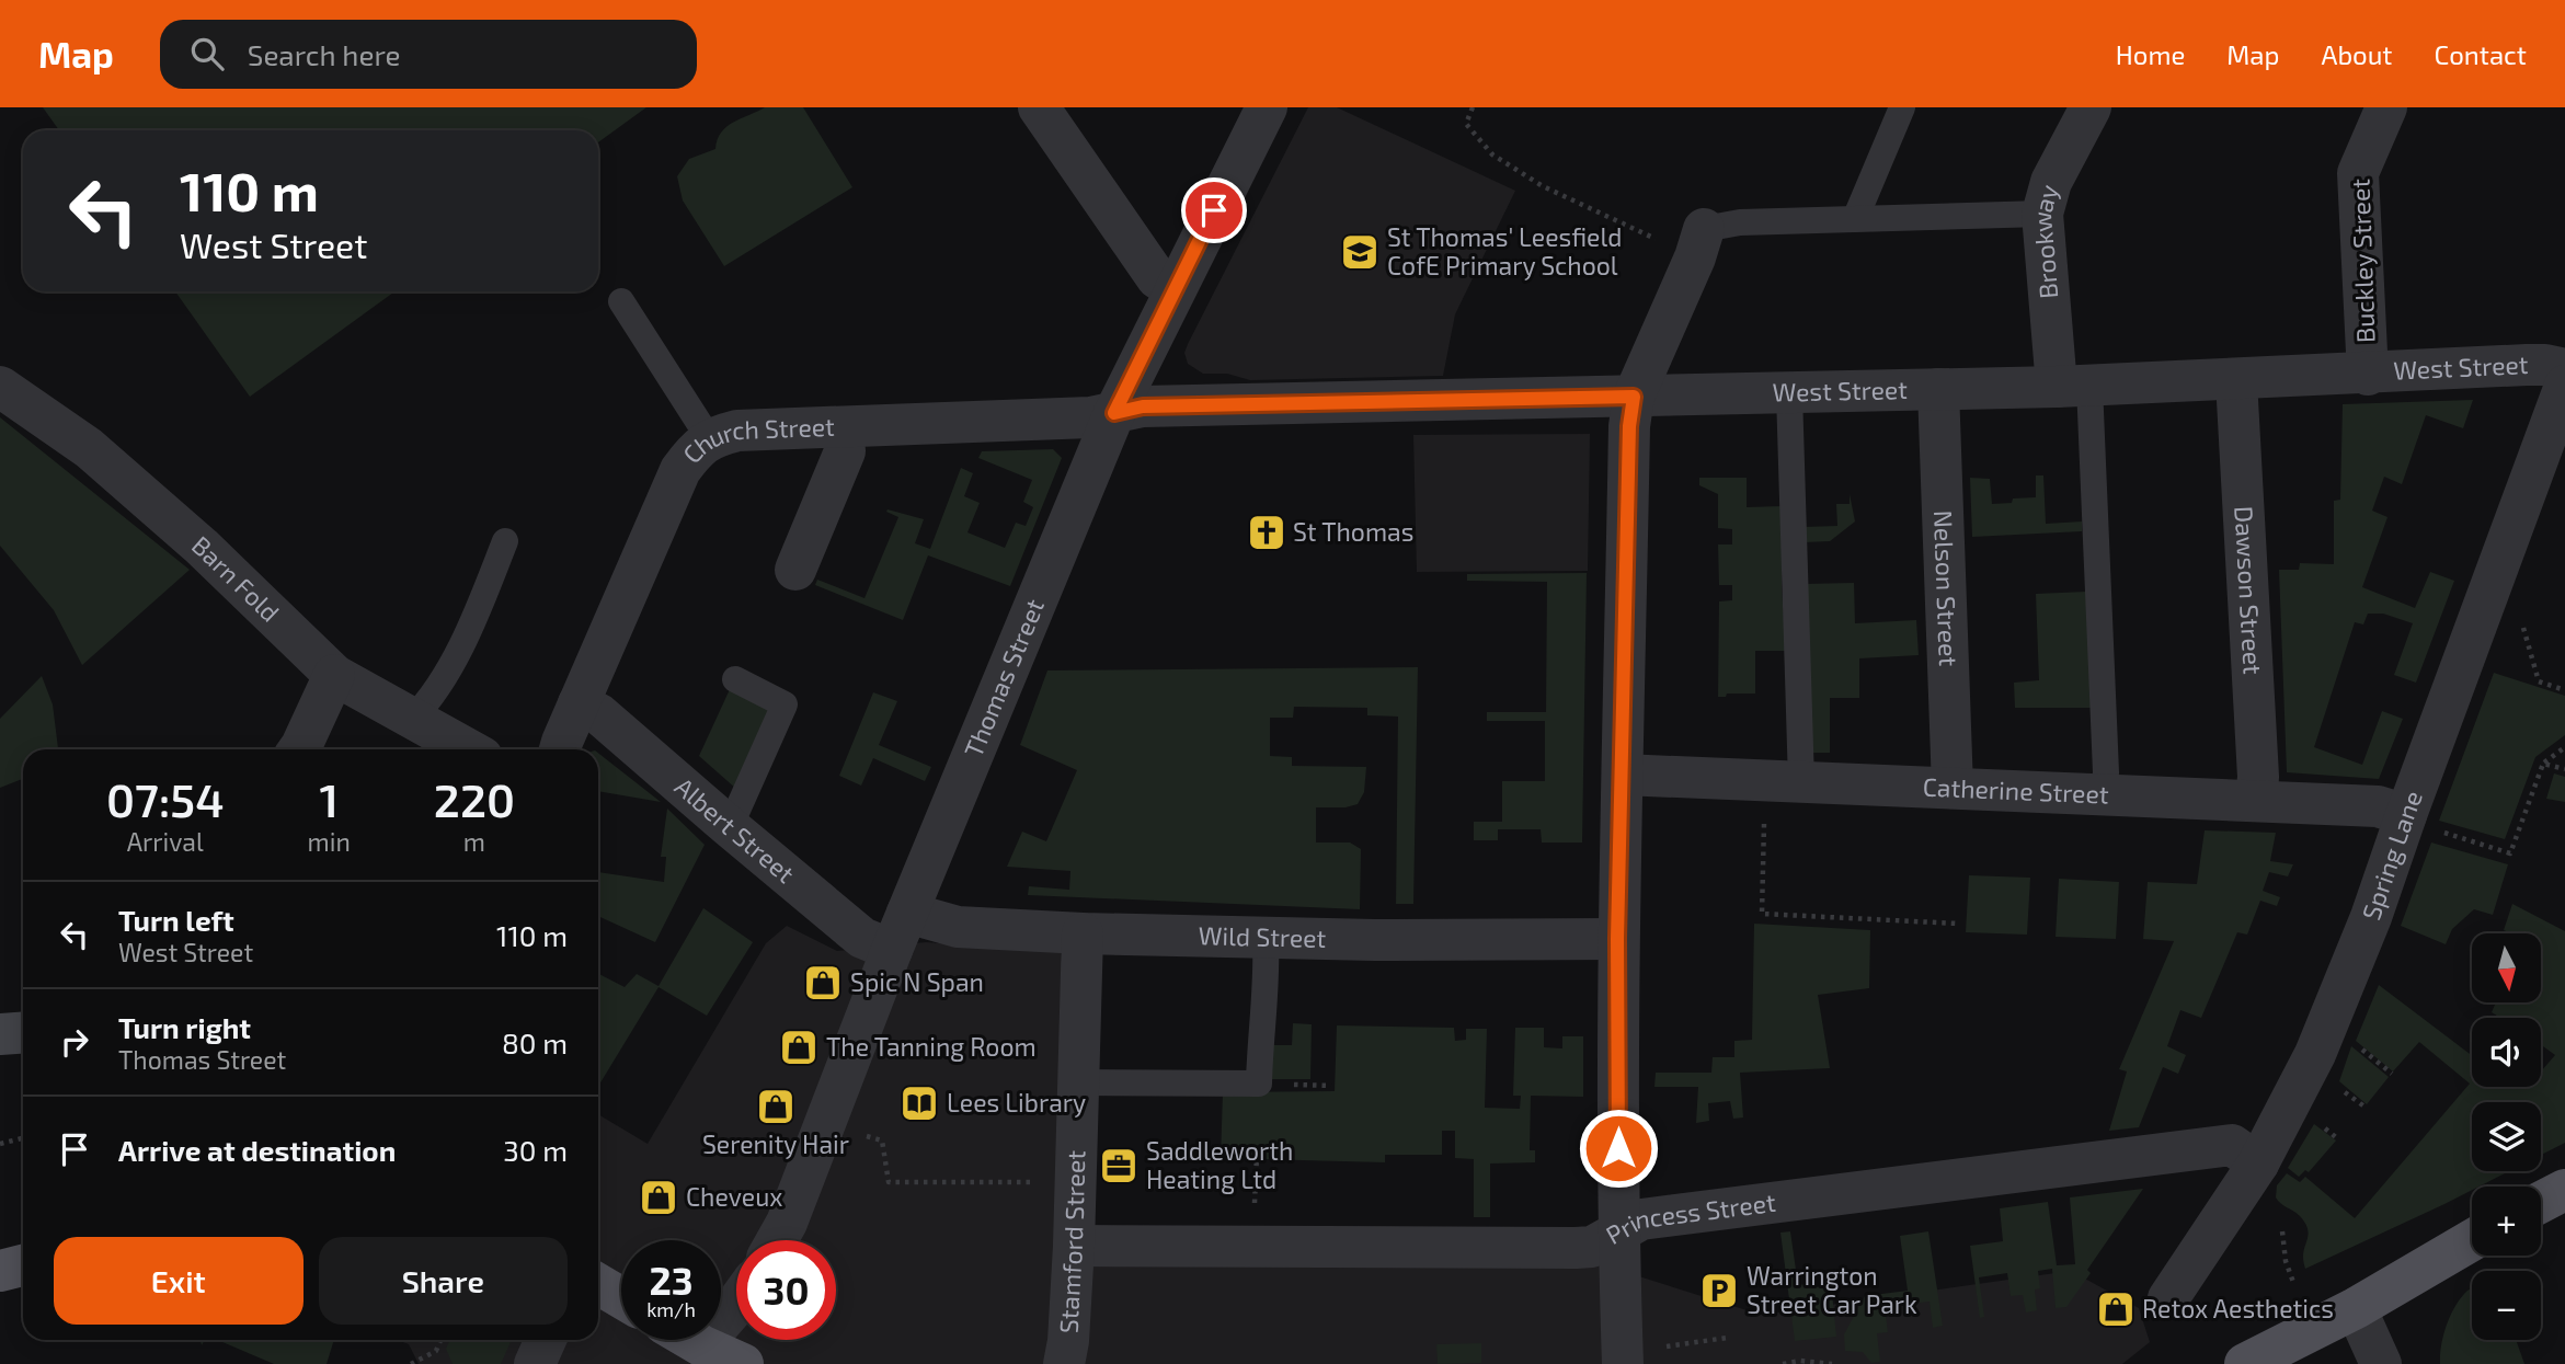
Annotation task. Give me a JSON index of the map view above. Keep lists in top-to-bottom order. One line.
{"streets":{"street":["Brookway","Buckley Street","West Street","Church Street","Barn Fold","Nelson Street","Dawson Street","Thomas Street","Catherine Street","Albert Street","Spring Lane","Wild Street","Princess Street","Stamford Street"]},"crossings":[["Brookway","West Street"],["Buckley Street","West Street"],["West Street","Church Street"],["West Street","Nelson Street"],["West Street","Dawson Street"],["West Street","Thomas Street"],["Church Street","Thomas Street"],["Church Street","Albert Street"],["Nelson Street","Catherine Street"],["Dawson Street","Catherine Street"],["Thomas Street","Albert Street"],["Thomas Street","Wild Street"],["Catherine Street","Spring Lane"],["Albert Street","Wild Street"],["Spring Lane","Princess Street"],["Wild Street","Stamford Street"],["Princess Street","Stamford Street"]],"places":{"school or university":["St Thomas' Leesfield CofE Primary School"],"church":["St Thomas"],"shop":["Spic N Span","The Tanning Room","Serenity Hair","Cheveux","Retox Aesthetics"],"library":["Lees Library"],"office":["Saddleworth Heating Ltd"],"parking":["Warrington Street Car Park"]},"north":"bottom","page":{"header":"Map","search":"Search here","nav":["Home","Map","About","Contact"],"turn":["110 m","West Street"],"eta":["07:54","Arrival","1","min","220","m"],"list":[{"name":"Turn left","note":"West Street","value":"110 m"},{"name":"Turn right","note":"Thomas Street","value":"80 m"},{"name":"Arrive at destination","value":"30 m"}],"map_buttons":["+","−"],"buttons":["Exit","Share"],"speed":"23 km/h","limit":"30"}}
